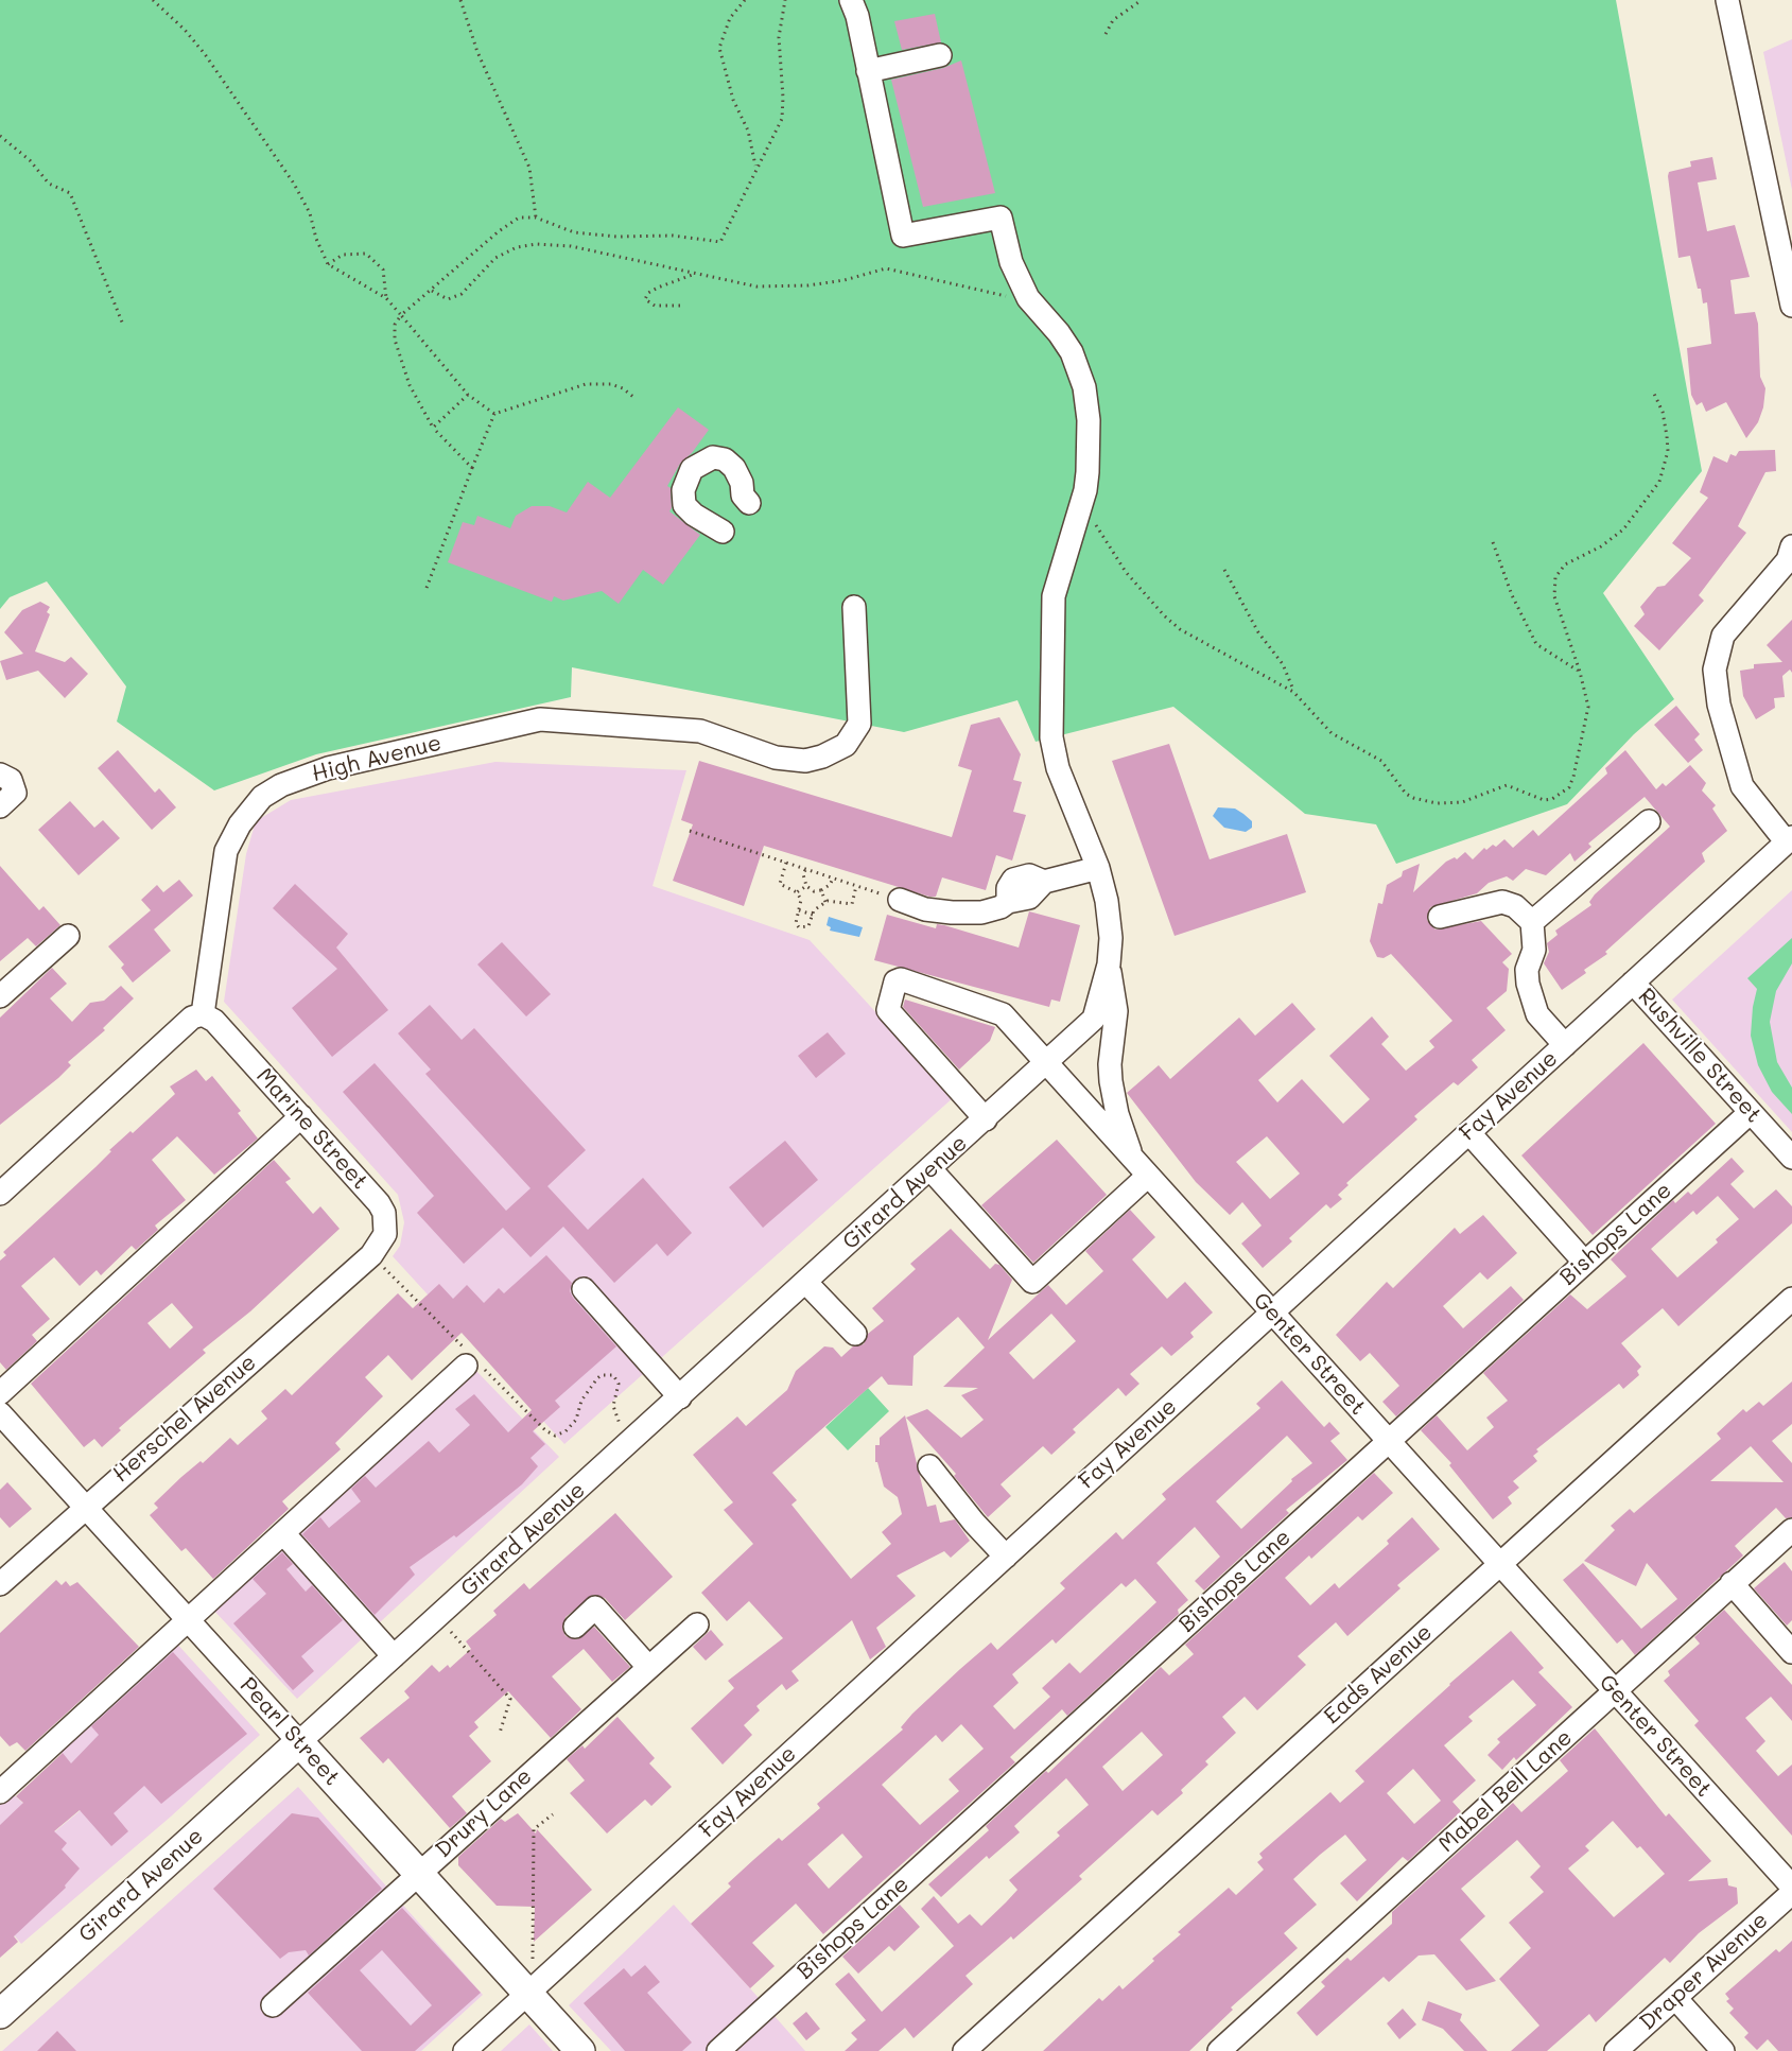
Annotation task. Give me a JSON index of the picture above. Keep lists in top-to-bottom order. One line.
{"streets":{"main road":["Girard Avenue","Pearl Street"],"street":["High Avenue","Rushville Street","Fay Avenue","Marine Street","Bishops Lane","Genter Street","Herschel Avenue","Eads Avenue","Mabel Bell Lane","Drury Lane","Draper Avenue"]},"crossings":[["High Avenue","Marine Street"],["Rushville Street","Fay Avenue"],["Rushville Street","Bishops Lane"],["Fay Avenue","Genter Street"],["Fay Avenue","Pearl Street"],["Marine Street","Herschel Avenue"],["Girard Avenue","Genter Street"],["Girard Avenue","Pearl Street"],["Bishops Lane","Genter Street"],["Genter Street","Eads Avenue"],["Genter Street","Mabel Bell Lane"],["Herschel Avenue","Pearl Street"],["Pearl Street","Drury Lane"]]}
